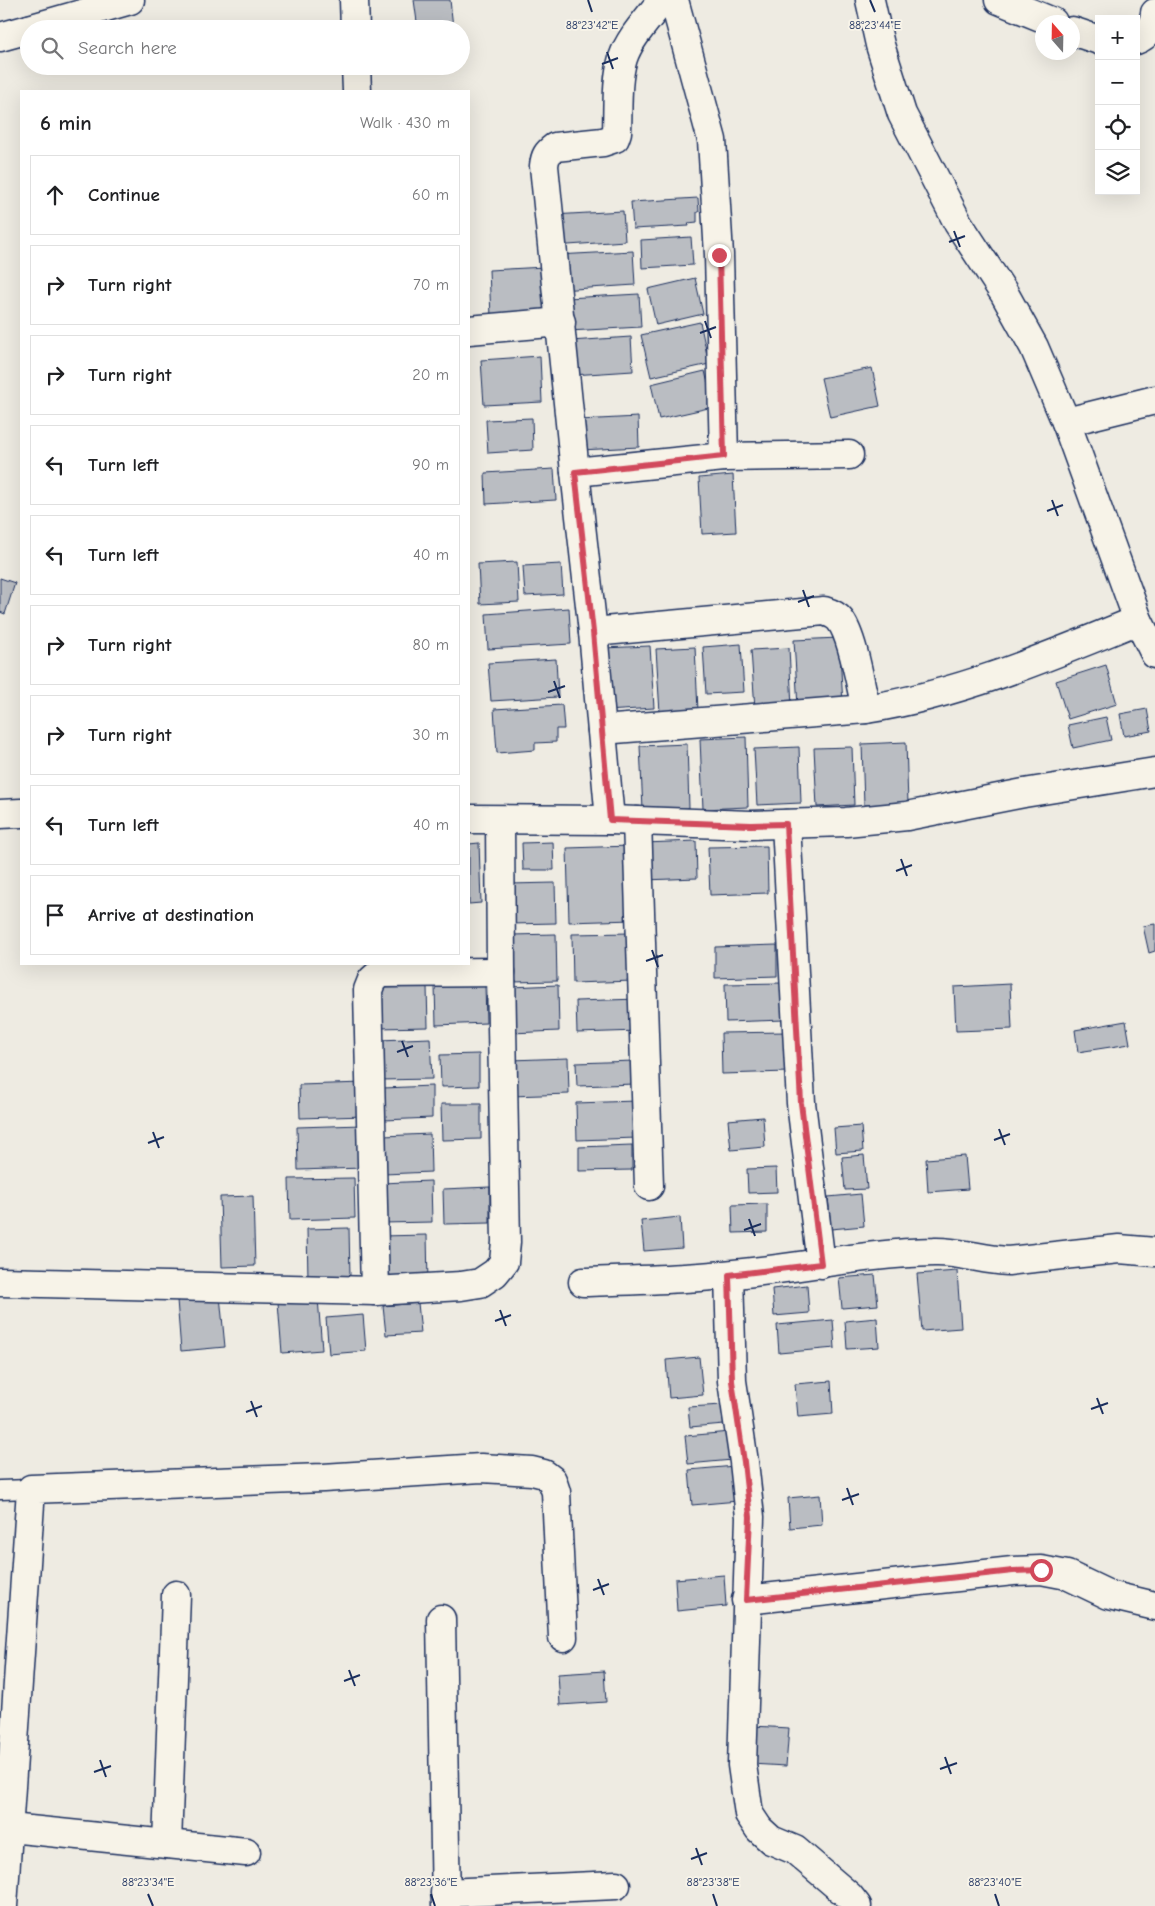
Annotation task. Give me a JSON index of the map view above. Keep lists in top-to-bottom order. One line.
{"north":"top","page":{"map_buttons":["+","−"],"search":"Search here","heading":["6 min","Walk · 430 m"],"list":[["Continue","60 m"],["Turn right","70 m"],["Turn right","20 m"],["Turn left","90 m"],["Turn left","40 m"],["Turn right","80 m"],["Turn right","30 m"],["Turn left","40 m"],"Arrive at destination"]},"coordinates":["88°23'42\"E","88°23'44\"E","88°23'34\"E","88°23'36\"E","88°23'38\"E","88°23'40\"E"]}
